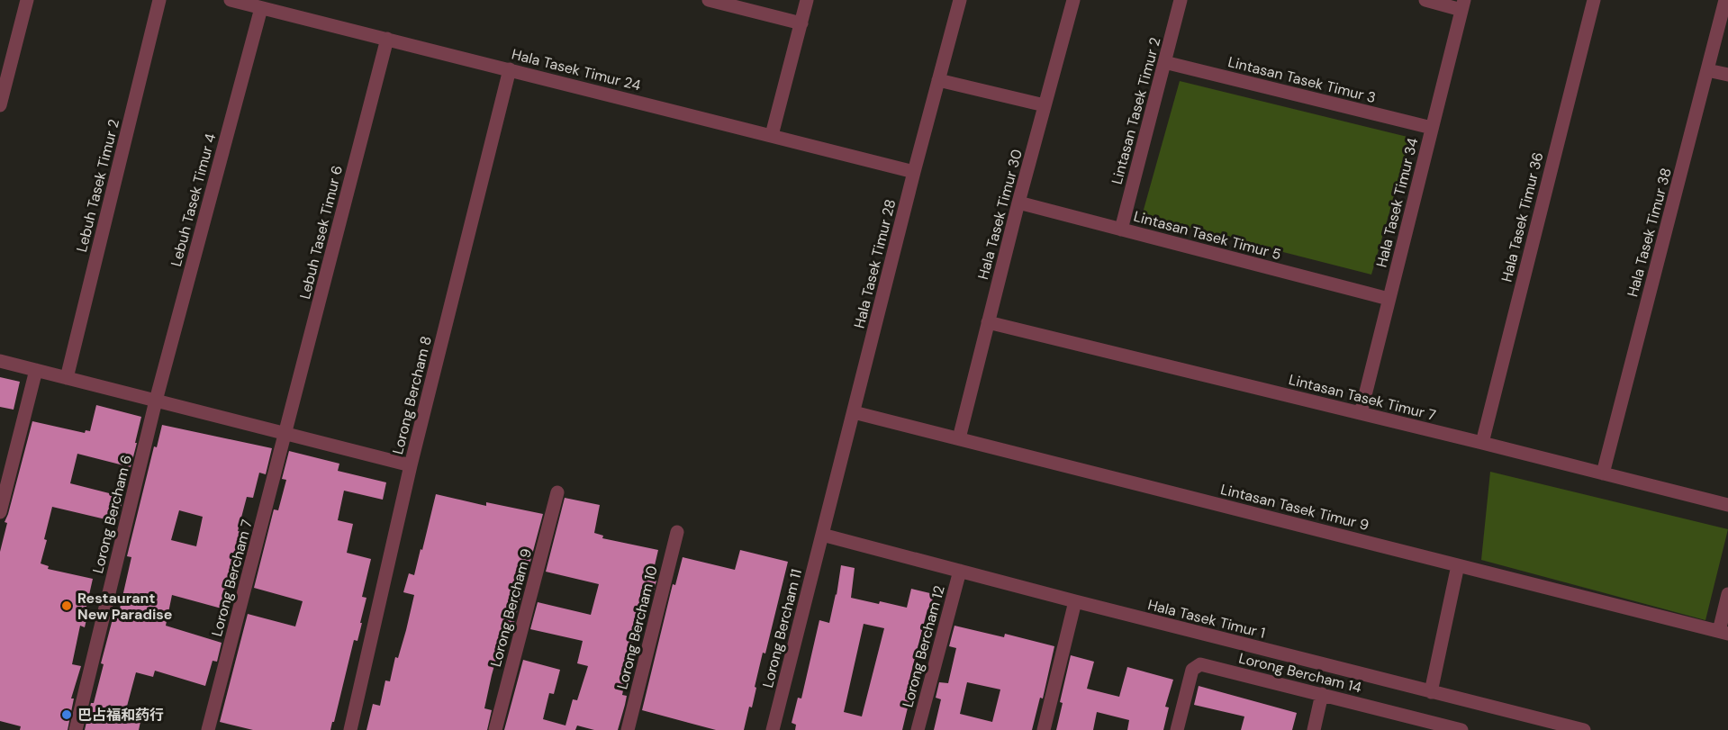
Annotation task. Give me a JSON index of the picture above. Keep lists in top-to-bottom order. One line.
{"streets":{"street":["Hala Tasek Timur 24","Lintasan Tasek Timur 3","Lintasan Tasek Timur 2","Lebuh Tasek Timur 2","Lebuh Tasek Timur 4","Hala Tasek Timur 34","Hala Tasek Timur 30","Hala Tasek Timur 36","Lebuh Tasek Timur 6","Hala Tasek Timur 38","Lintasan Tasek Timur 5","Hala Tasek Timur 28","Lorong Bercham 8","Lintasan Tasek Timur 7","Lintasan Tasek Timur 9","Lorong Bercham 6","Lorong Bercham 7","Lorong Bercham 9","Hala Tasek Timur 1","Lorong Bercham 10","Lorong Bercham 11","Lorong Bercham 12","Lorong Bercham 14"]},"crossings":[["Hala Tasek Timur 24","Lebuh Tasek Timur 4"],["Hala Tasek Timur 24","Lebuh Tasek Timur 6"],["Hala Tasek Timur 24","Hala Tasek Timur 28"],["Hala Tasek Timur 24","Lorong Bercham 8"],["Lintasan Tasek Timur 3","Lintasan Tasek Timur 2"],["Lintasan Tasek Timur 3","Hala Tasek Timur 34"],["Lintasan Tasek Timur 2","Lintasan Tasek Timur 5"],["Lebuh Tasek Timur 4","Lorong Bercham 6"],["Hala Tasek Timur 34","Lintasan Tasek Timur 5"],["Hala Tasek Timur 34","Lintasan Tasek Timur 7"],["Hala Tasek Timur 30","Lintasan Tasek Timur 5"],["Hala Tasek Timur 30","Lintasan Tasek Timur 7"],["Hala Tasek Timur 30","Lintasan Tasek Timur 9"],["Hala Tasek Timur 36","Lintasan Tasek Timur 7"],["Lebuh Tasek Timur 6","Lorong Bercham 7"],["Hala Tasek Timur 38","Lintasan Tasek Timur 7"],["Hala Tasek Timur 28","Lintasan Tasek Timur 9"],["Hala Tasek Timur 28","Hala Tasek Timur 1"],["Hala Tasek Timur 28","Lorong Bercham 11"],["Hala Tasek Timur 1","Lorong Bercham 11"],["Hala Tasek Timur 1","Lorong Bercham 12"]],"places":["Restaurant New Paradise","巴占福和药行"]}
